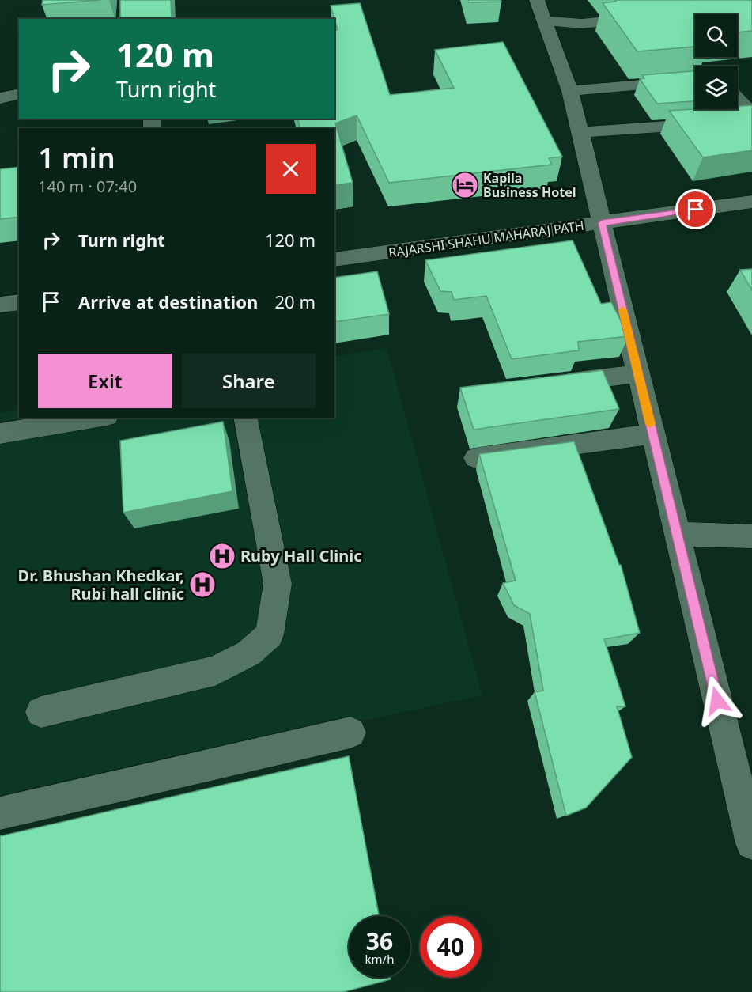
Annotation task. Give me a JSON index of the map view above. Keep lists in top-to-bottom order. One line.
{"streets":{"street":["RAJARSHI SHAHU MAHARAJ PATH"]},"places":{"hotel":["Kapila Business Hotel"],"hospital":["Ruby Hall Clinic","Dr. Bhushan Khedkar, Rubi hall clinic"]},"page":{"turn":["120 m","Turn right"],"heading":["1 min","140 m · 07:40"],"list":[{"name":"Turn right","value":"120 m"},{"name":"Arrive at destination","value":"20 m"}],"buttons":["Exit","Share"],"speed":"36 km/h","limit":"40"}}
